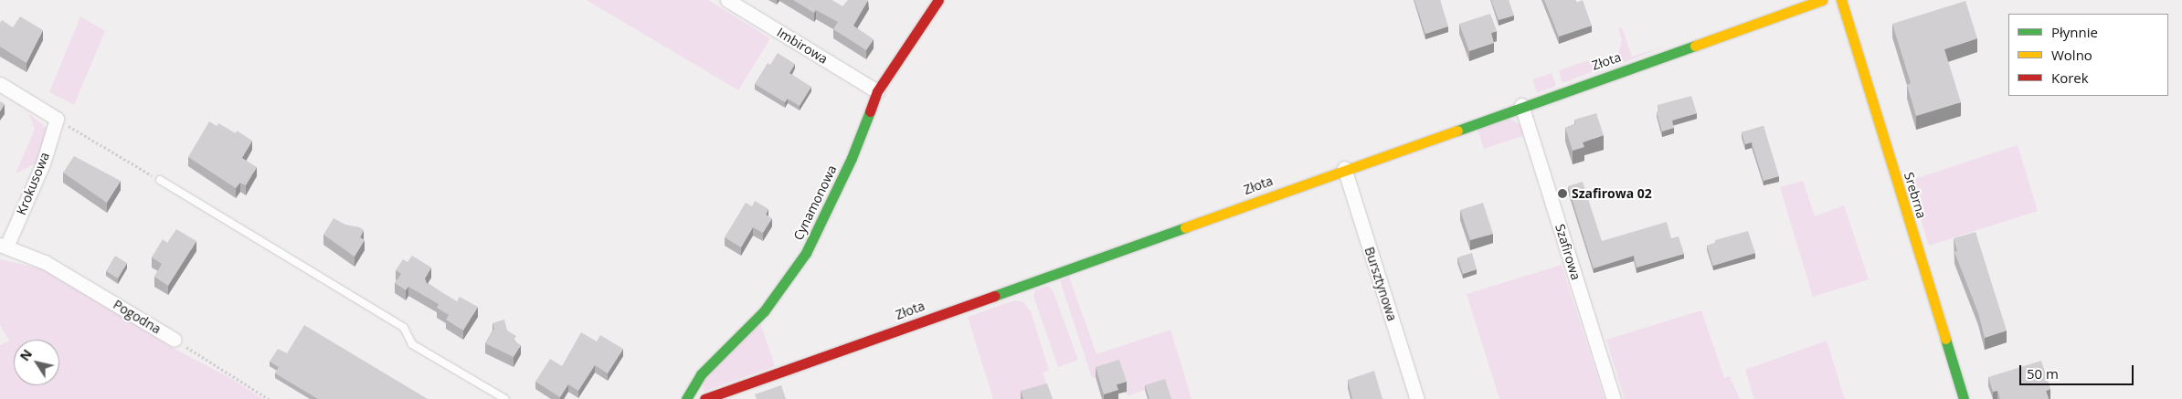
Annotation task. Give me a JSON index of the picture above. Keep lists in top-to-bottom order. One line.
{"streets":{"street":["Imbirowa","Złota","Krokusowa","Srebrna","Cynamonowa","Szafirowa","Bursztynowa","Pogodna"]},"crossings":[["Imbirowa","Cynamonowa"],["Złota","Szafirowa"],["Złota","Bursztynowa"],["Krokusowa","Pogodna"]],"places":["Szafirowa 02"],"legend":["Płynnie","Wolno","Korek"],"scale_bar":"50 m","north":"top left"}
